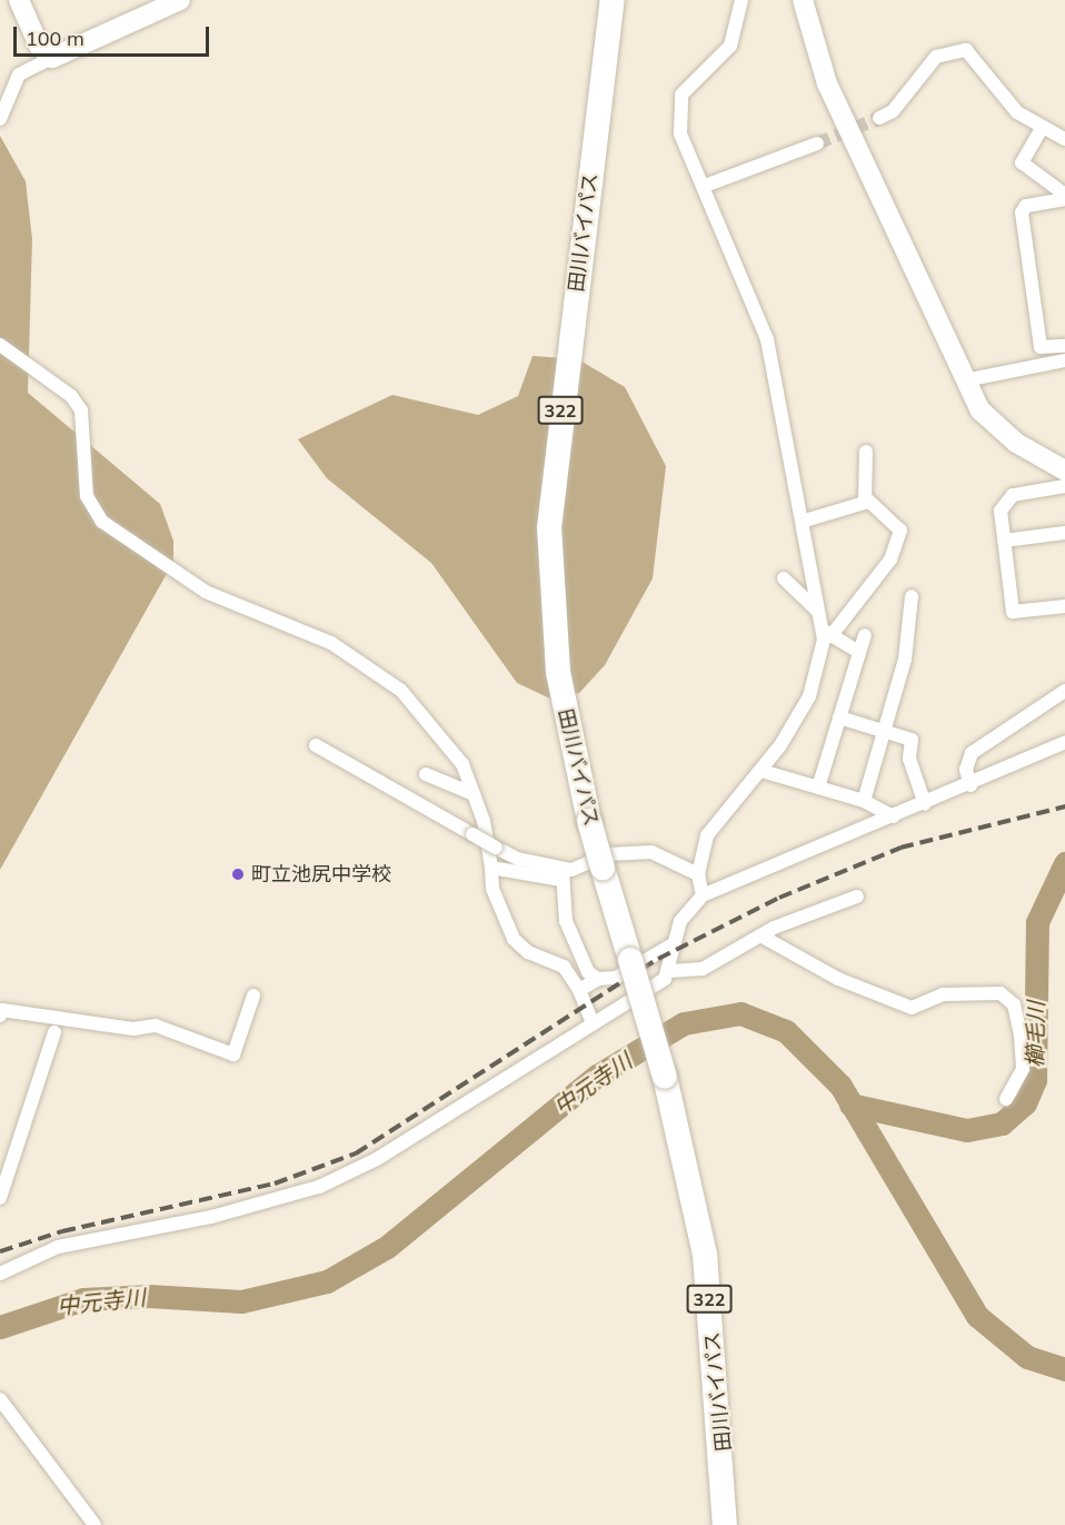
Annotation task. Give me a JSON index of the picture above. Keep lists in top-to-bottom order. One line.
{"streets":{"highway":["田川バイパス","322"]},"water":["櫛毛川","中元寺川"],"places":["町立池尻中学校"],"scale_bar":"100 m"}
